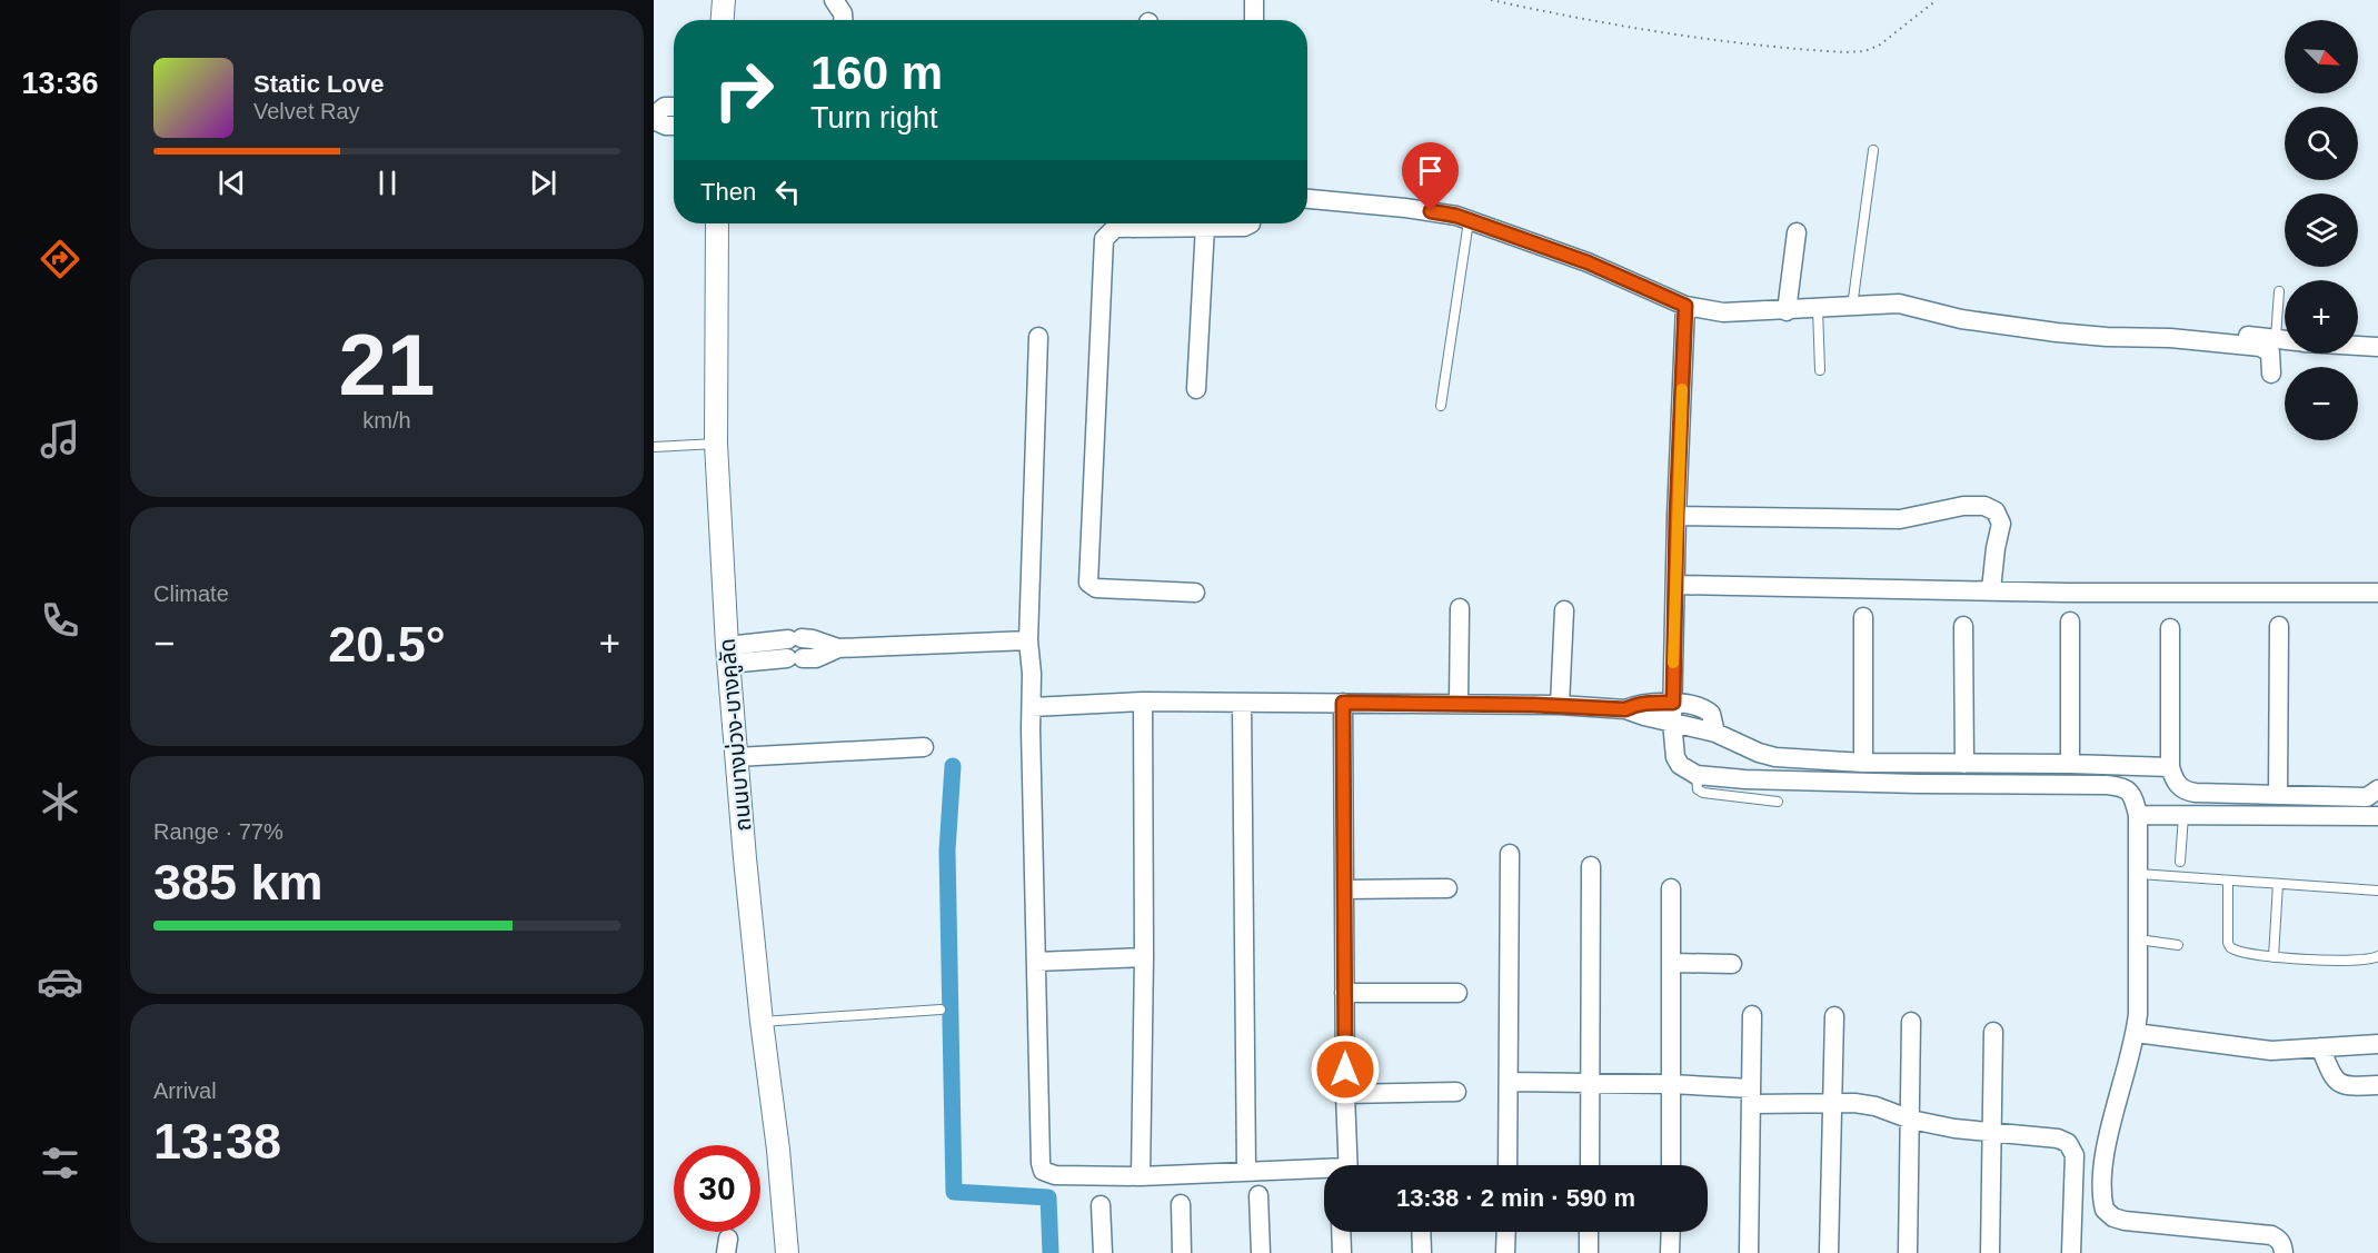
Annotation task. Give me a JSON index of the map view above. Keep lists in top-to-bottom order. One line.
{"streets":{"street":["ถนนบางม่วง-บางคูลัด"]},"north":"bottom right","page":{"tabs":"13:36","map_buttons":["+","−"],"turn":["160 m","Turn right"],"song":["Static Love","Velvet Ray"],"then":"Then","tile":[["21","km/h"],"Climate",["Range · 77%","385 km"],["Arrival","13:38"]],"heat":["−","20.5°","+"],"limit":"30","trip":"13:38 · 2 min · 590 m"}}
